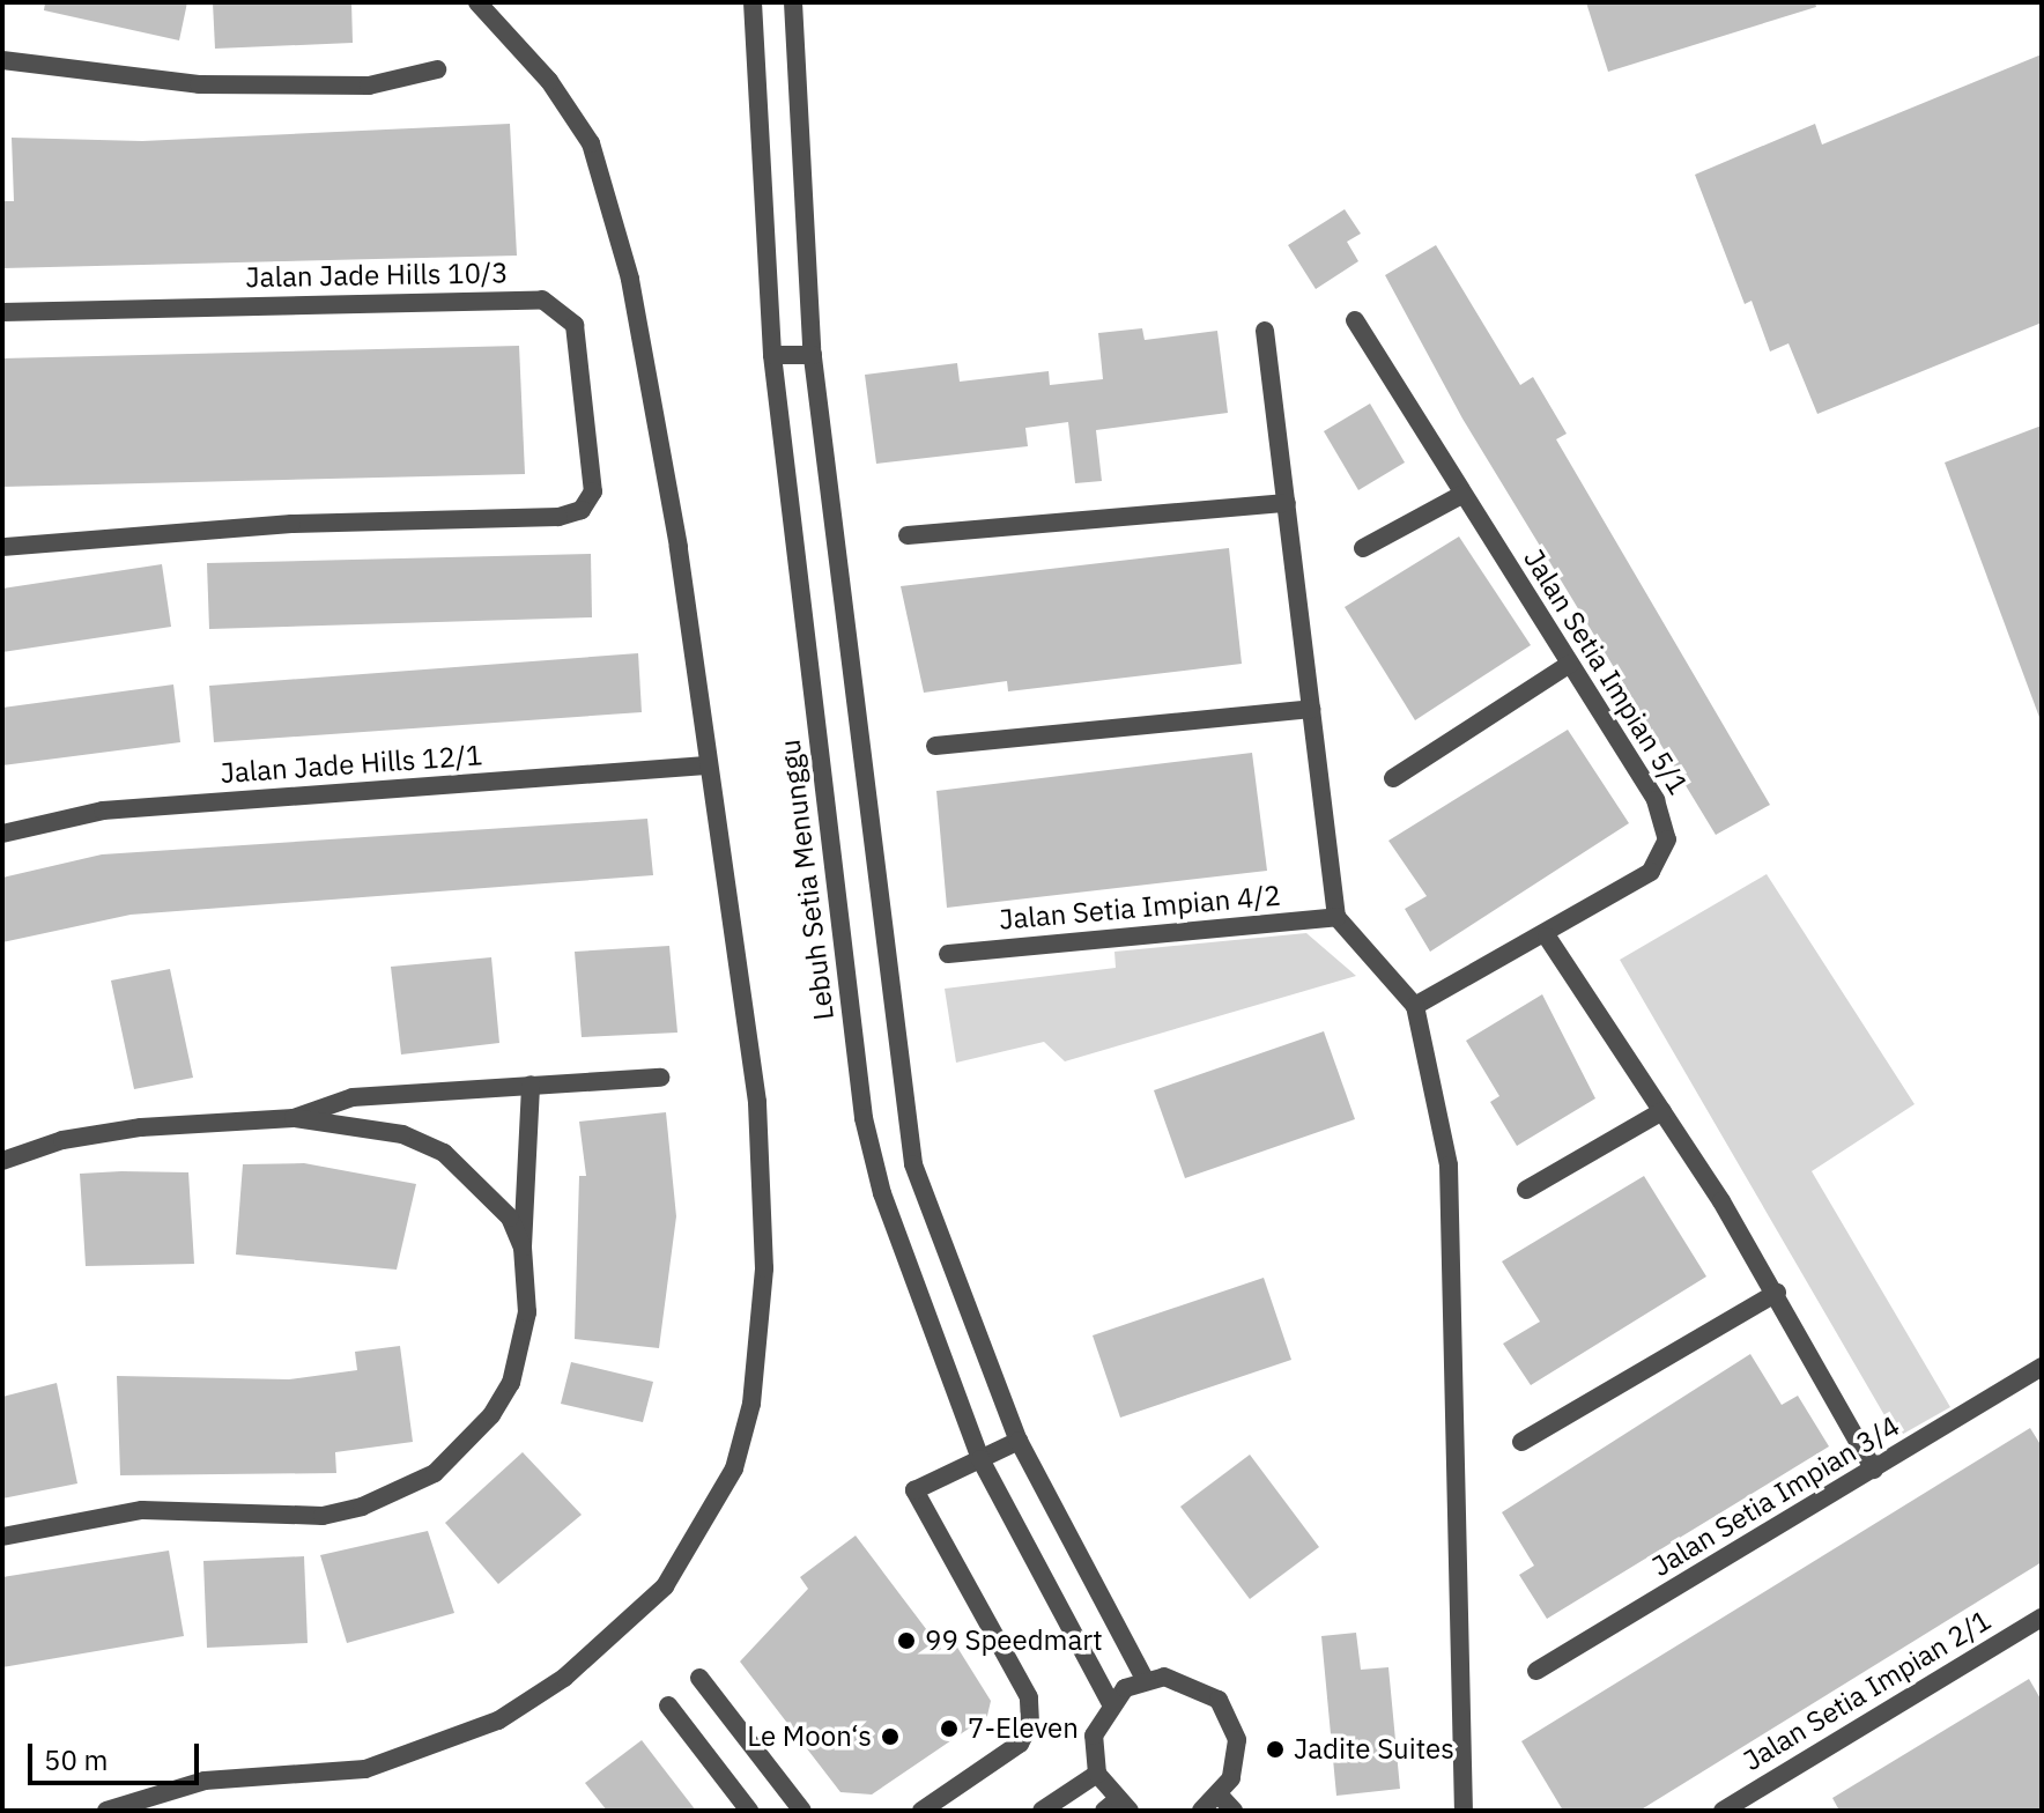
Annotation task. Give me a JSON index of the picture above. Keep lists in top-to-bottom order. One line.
{"streets":{"street":["Jalan Jade Hills 10/3","Jalan Setia Impian 5/1","Jalan Jade Hills 12/1","Lebuh Setia Menunggu","Jalan Setia Impian 4/2","Jalan Setia Impian 3/4","Jalan Setia Impian 2/1"]},"places":["99 Speedmart","7-Eleven","Le Moon‘s","Jadite Suites"],"scale_bar":"50 m"}
